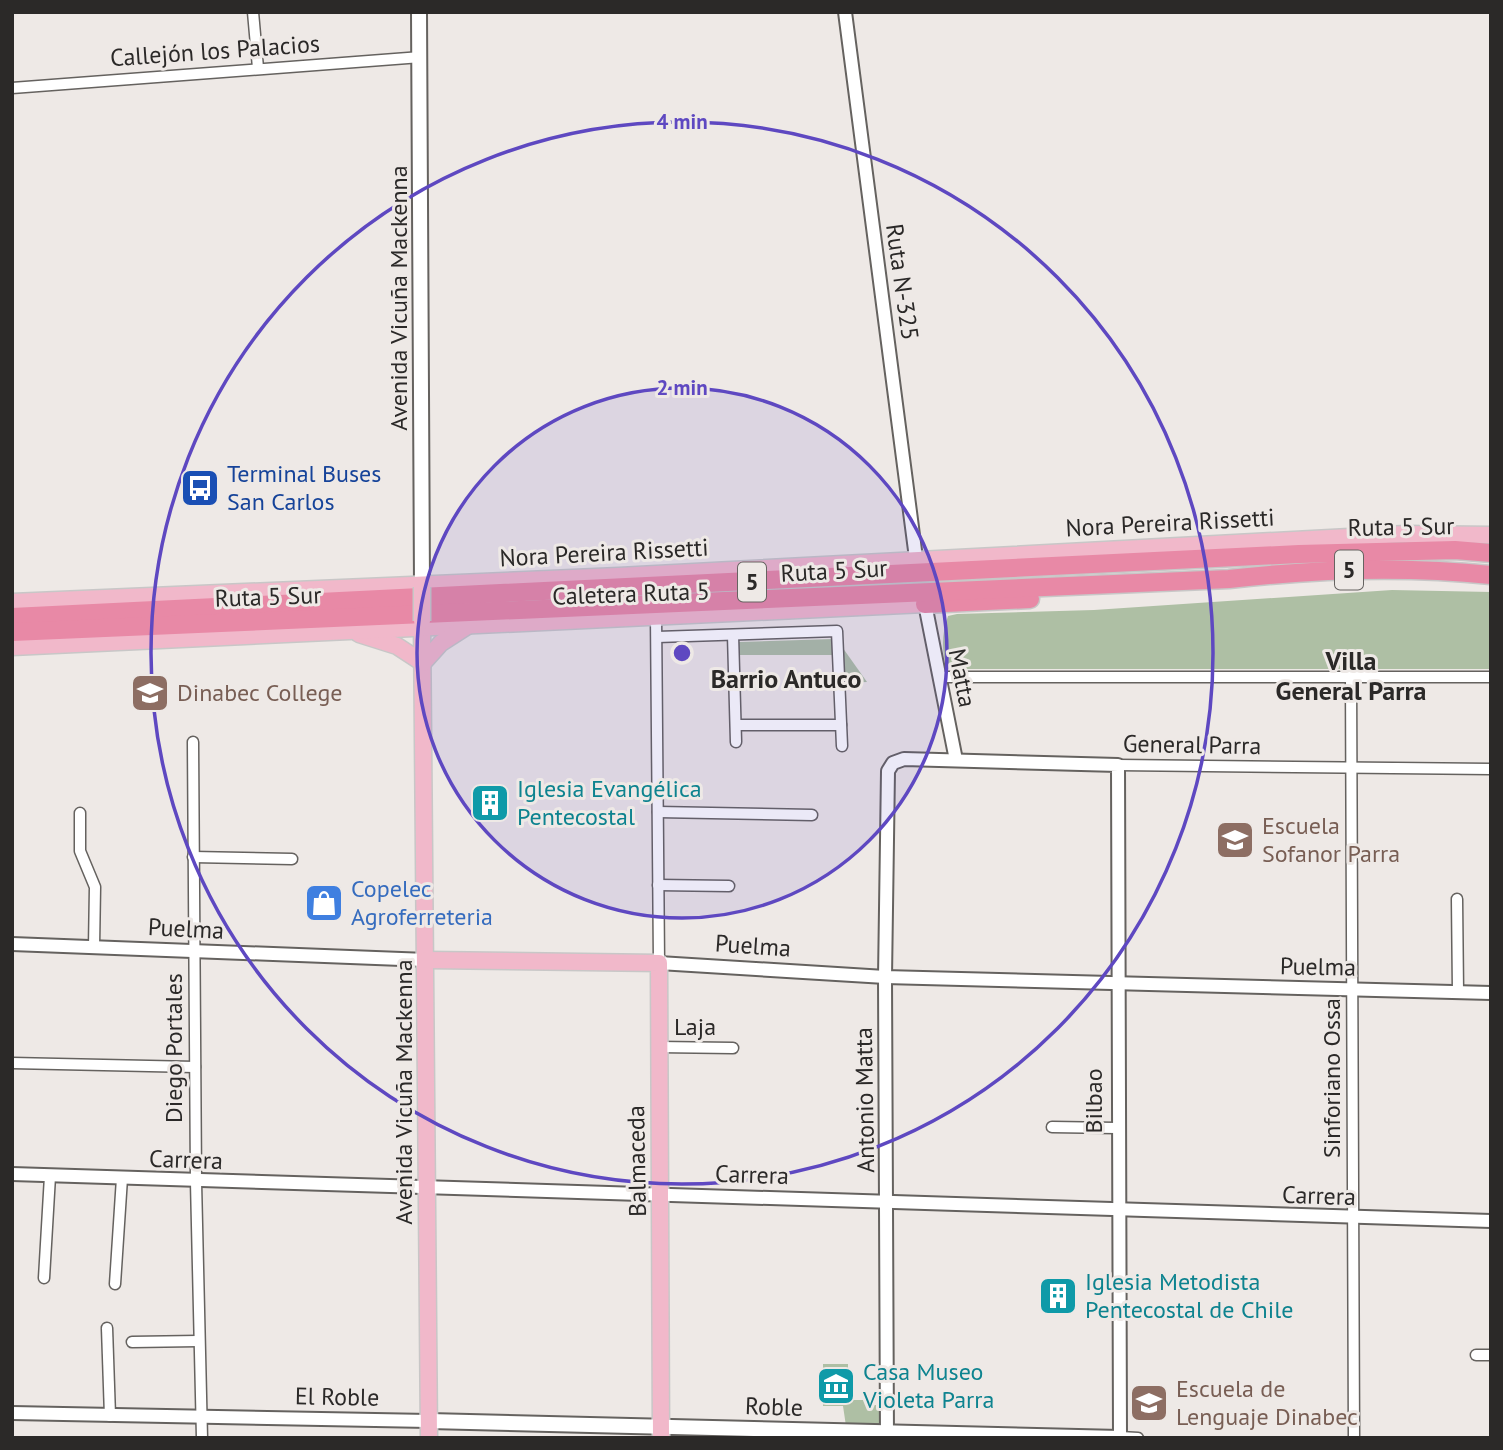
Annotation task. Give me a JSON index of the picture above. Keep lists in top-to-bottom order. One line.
{"streets":{"highway":["Ruta 5 Sur","5"],"main road":["Avenida Vicuña Mackenna","Nora Pereira Rissetti","Caletera Ruta 5","Puelma","Balmaceda","El Roble","Roble"],"street":["Callejón los Palacios","Ruta N-325","Matta","General Parra","Laja","Diego Portales","Sinforiano Ossa","Antonio Matta","Bilbao","Carrera"]},"crossings":[["Callejón los Palacios","Avenida Vicuña Mackenna"],["Ruta N-325","Nora Pereira Rissetti"],["Avenida Vicuña Mackenna","Nora Pereira Rissetti"],["Avenida Vicuña Mackenna","Caletera Ruta 5"],["Avenida Vicuña Mackenna","Puelma"],["Avenida Vicuña Mackenna","Carrera"],["Avenida Vicuña Mackenna","El Roble"],["Caletera Ruta 5","Matta"],["Caletera Ruta 5","Balmaceda"],["Matta","General Parra"],["General Parra","Sinforiano Ossa"],["General Parra","Antonio Matta"],["General Parra","Bilbao"],["Puelma","Diego Portales"],["Puelma","Sinforiano Ossa"],["Puelma","Antonio Matta"],["Puelma","Bilbao"],["Puelma","Balmaceda"],["Laja","Balmaceda"],["Diego Portales","Carrera"],["Diego Portales","El Roble"],["Sinforiano Ossa","Carrera"],["Antonio Matta","Carrera"],["Antonio Matta","Roble"],["Bilbao","Carrera"],["Bilbao","Roble"],["Carrera","Balmaceda"],["Balmaceda","El Roble"],["Balmaceda","Roble"],["El Roble","Roble"]],"districts":["Villa General Parra","Barrio Antuco"],"places":{"bus stop":["Terminal Buses San Carlos"],"school or university":["Dinabec College","Escuela Sofanor Parra","Escuela de Lenguaje Dinabec"],"building":["Iglesia Evangélica Pentecostal","Iglesia Metodista Pentecostal de Chile"],"shop":["Copelec Agroferreteria"],"museum":["Casa Museo Violeta Parra"]},"rings":["4 min","2 min"]}
